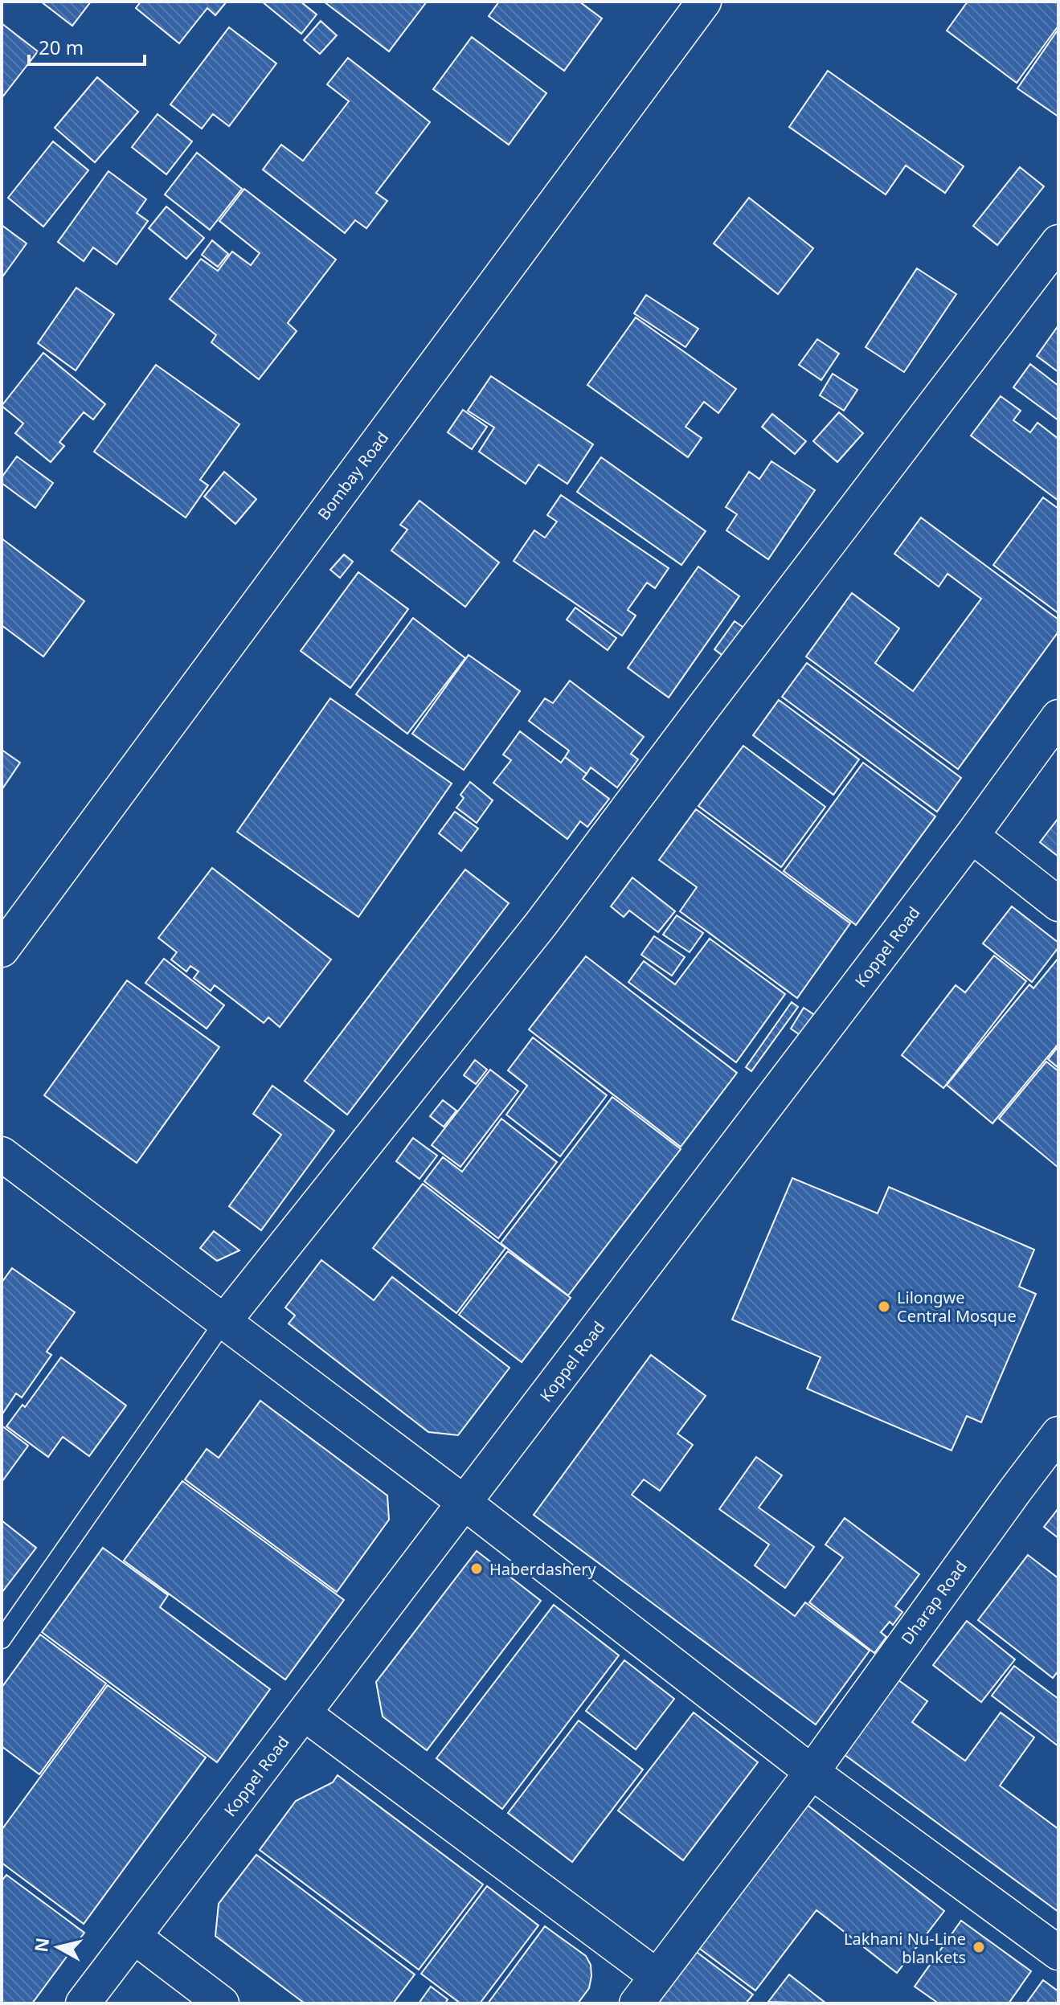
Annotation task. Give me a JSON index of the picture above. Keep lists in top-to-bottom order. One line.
{"streets":{"street":["Bombay Road","Koppel Road","Dharap Road"]},"places":["Lilongwe Central Mosque","Haberdashery","Lakhani Nu-Line blankets"],"scale_bar":"20 m","north":"left"}
